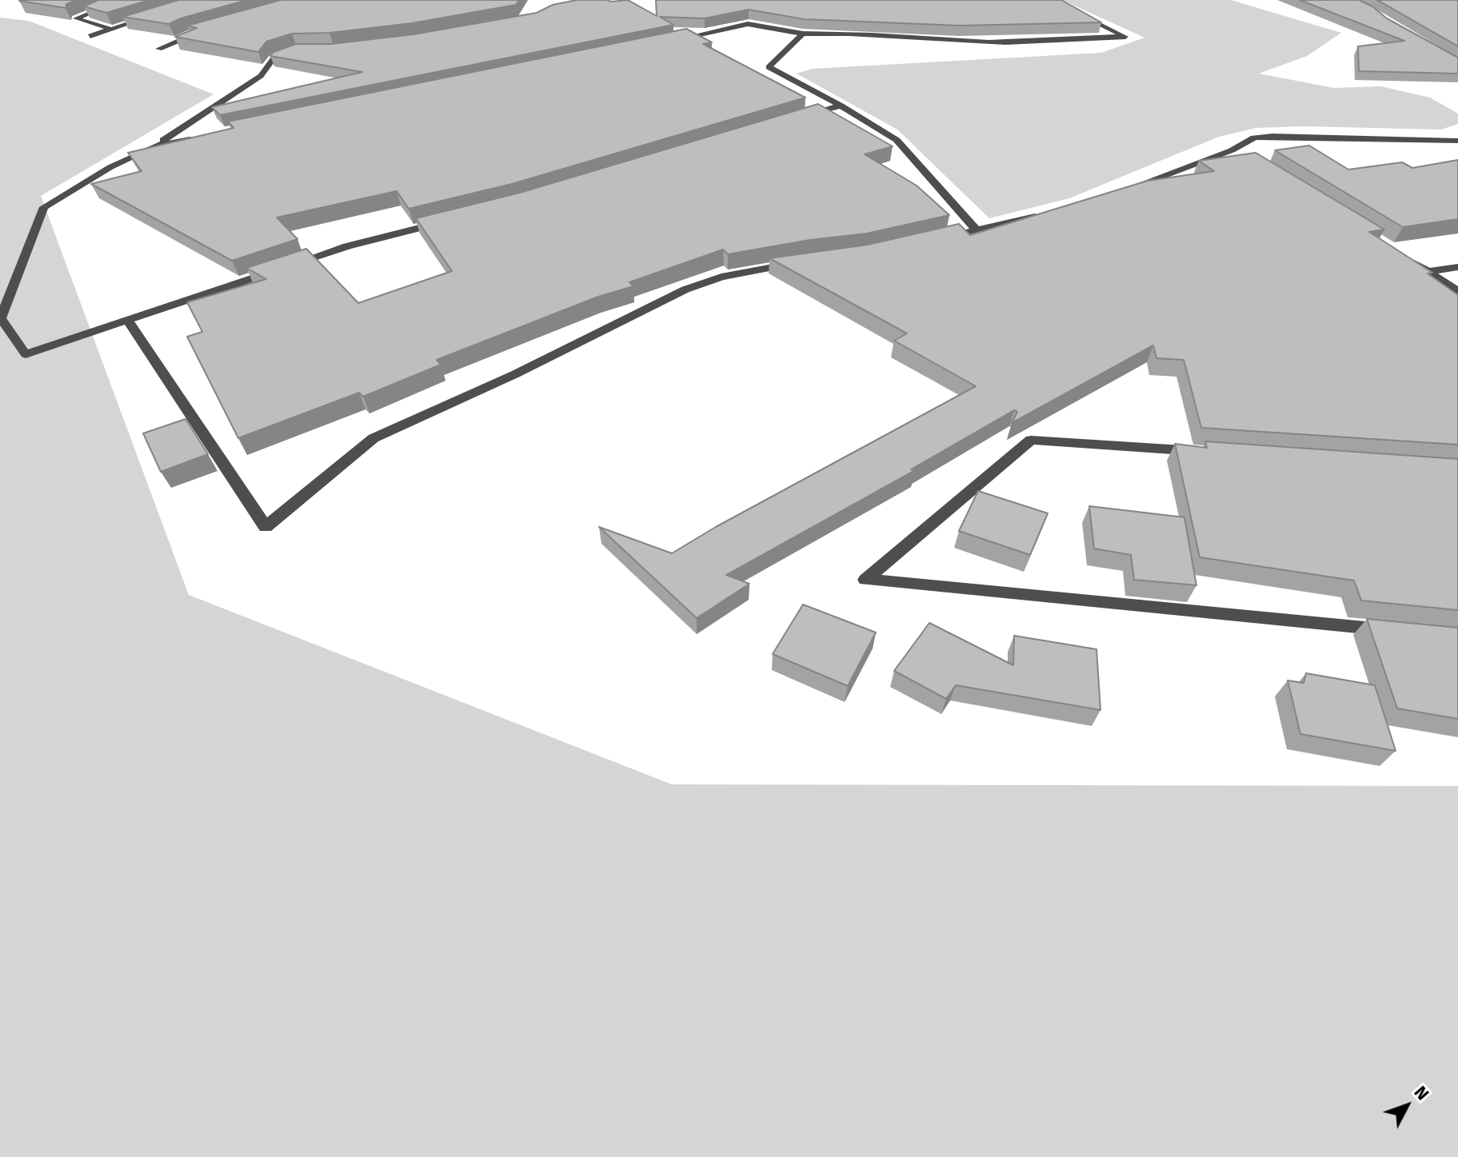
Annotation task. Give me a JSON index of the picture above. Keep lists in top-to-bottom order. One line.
{"north":"top right"}
